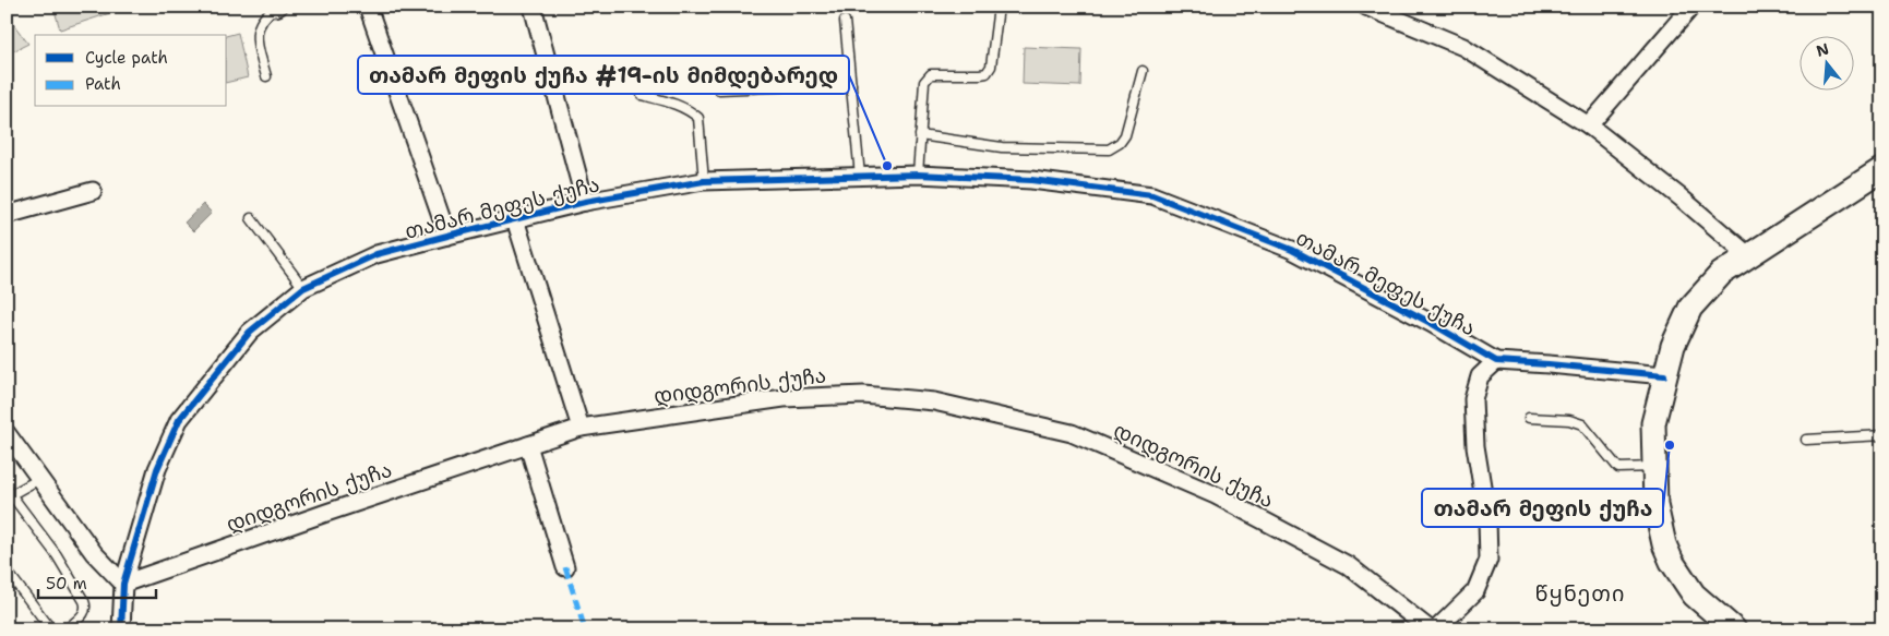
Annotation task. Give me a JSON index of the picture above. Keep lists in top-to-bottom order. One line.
{"streets":{"street":["თამარ მეფეს ქუჩა","დიდგორის ქუჩა"]},"crossings":[["თამარ მეფეს ქუჩა","დიდგორის ქუჩა"]],"districts":["წყნეთი"],"places":["თამარ მეფის ქუჩა #19-ის მიმდებარედ","თამარ მეფის ქუჩა"],"legend":["Cycle path","Path"],"scale_bar":"50 m","north":"top"}
